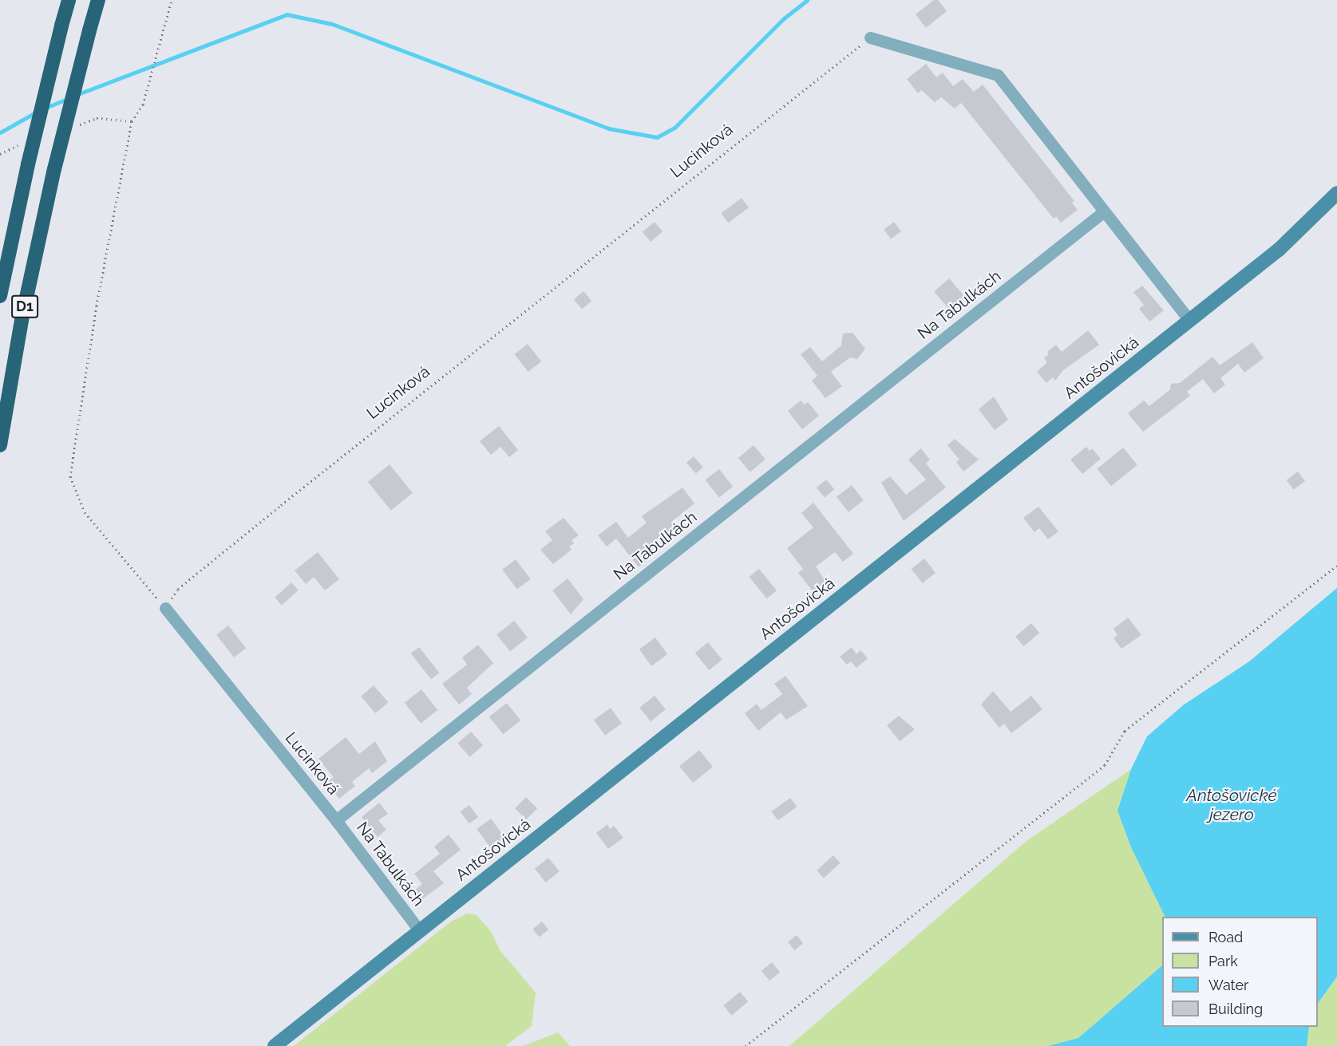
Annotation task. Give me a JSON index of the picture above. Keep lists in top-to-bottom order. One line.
{"streets":{"highway":["D1"],"street":["Lucinková","Na Tabulkách","Antošovická"]},"crossings":[["Lucinková","Na Tabulkách"],["Na Tabulkách","Antošovická"]],"water":["Antošovické jezero"],"legend":["Road","Park","Water","Building"]}
